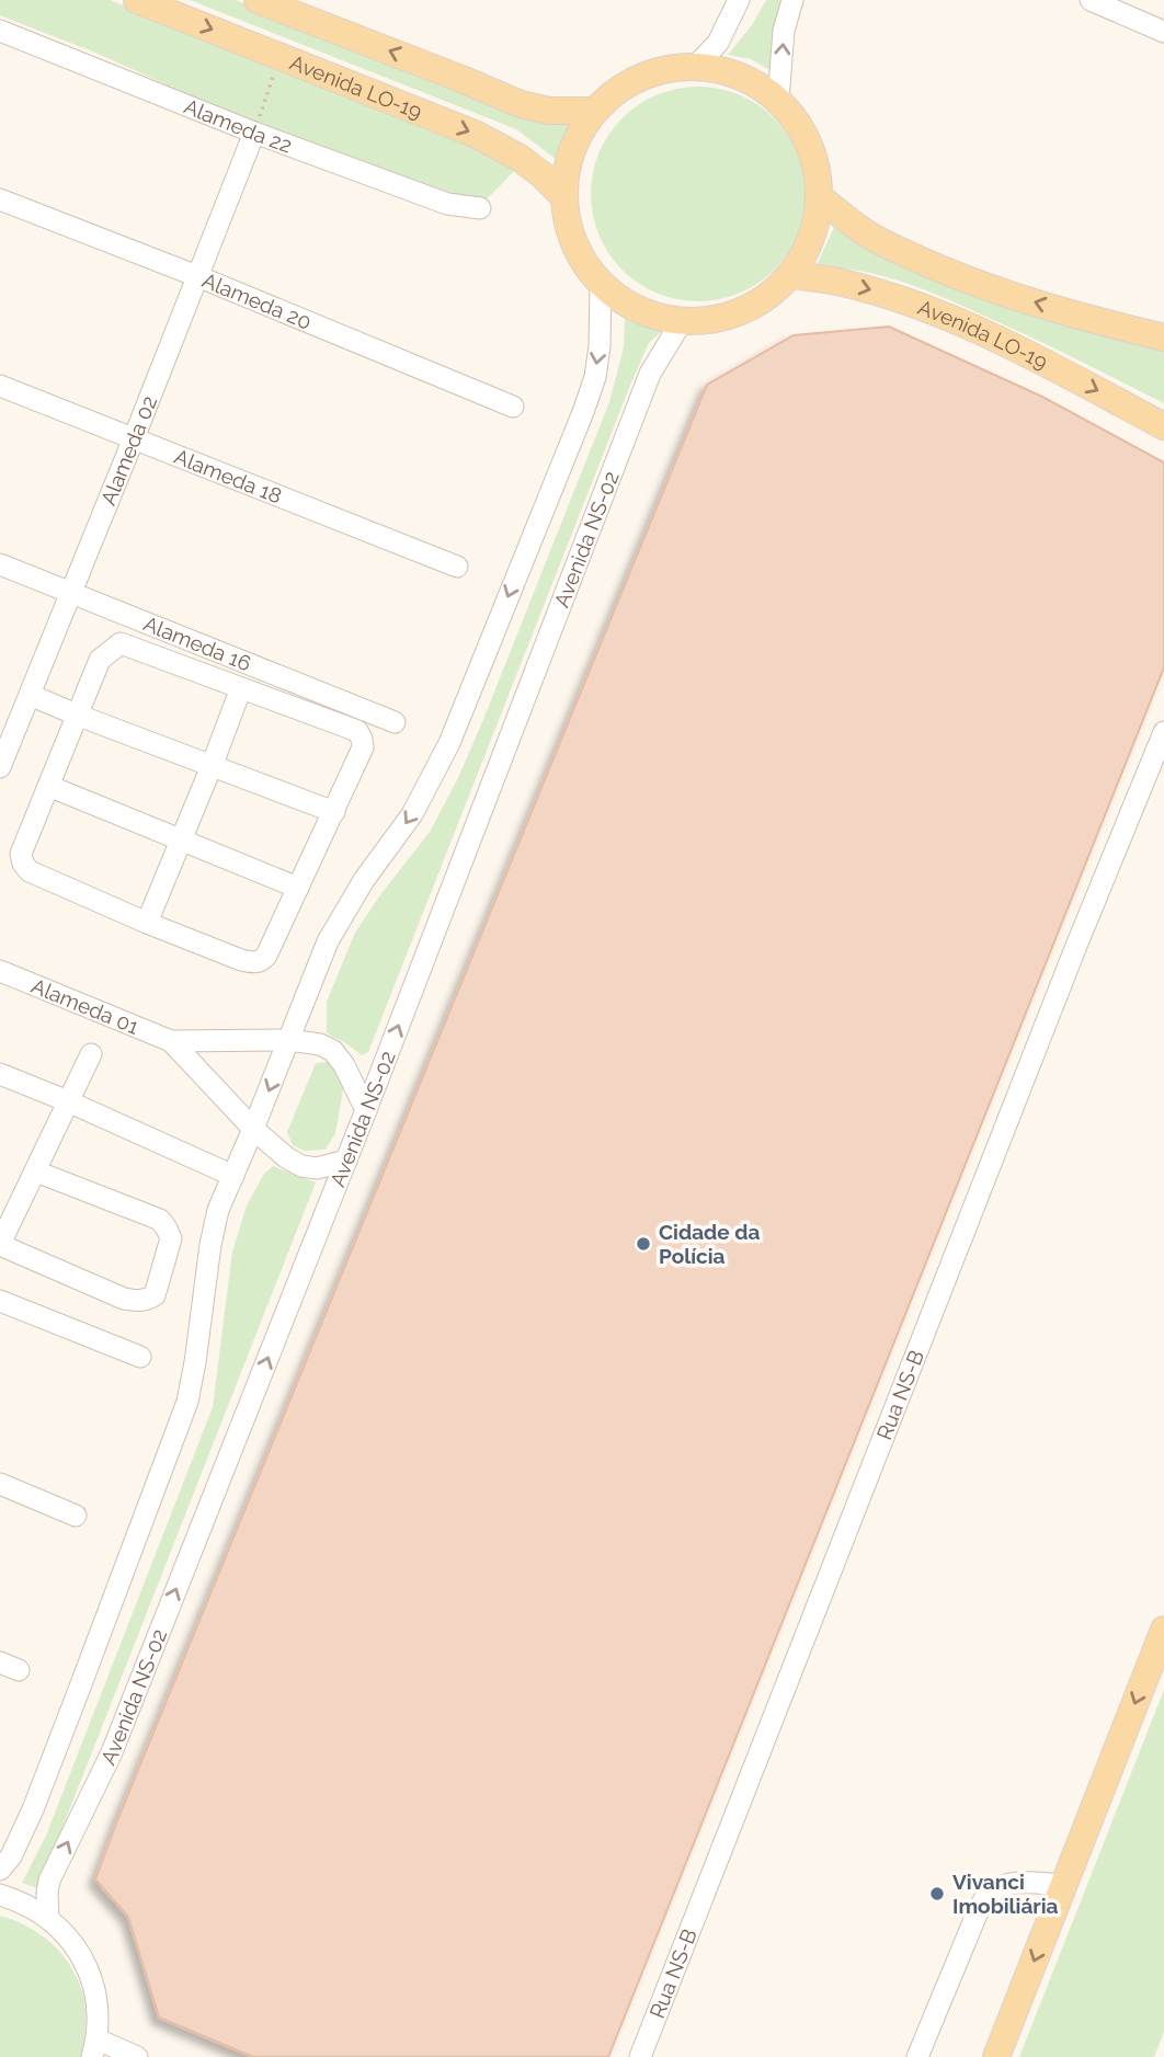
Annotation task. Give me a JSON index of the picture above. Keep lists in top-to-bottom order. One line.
{"streets":{"main road":["Avenida LO-19"],"street":["Alameda 22","Alameda 20","Alameda 02","Alameda 18","Avenida NS-02","Alameda 16","Alameda 01","Rua NS-B"]},"crossings":[["Avenida LO-19","Avenida NS-02"],["Alameda 22","Alameda 02"],["Alameda 20","Alameda 02"],["Alameda 02","Alameda 18"],["Alameda 02","Alameda 16"],["Avenida NS-02","Alameda 01"]],"places":["Cidade da Polícia","Vivanci Imobiliária"]}
